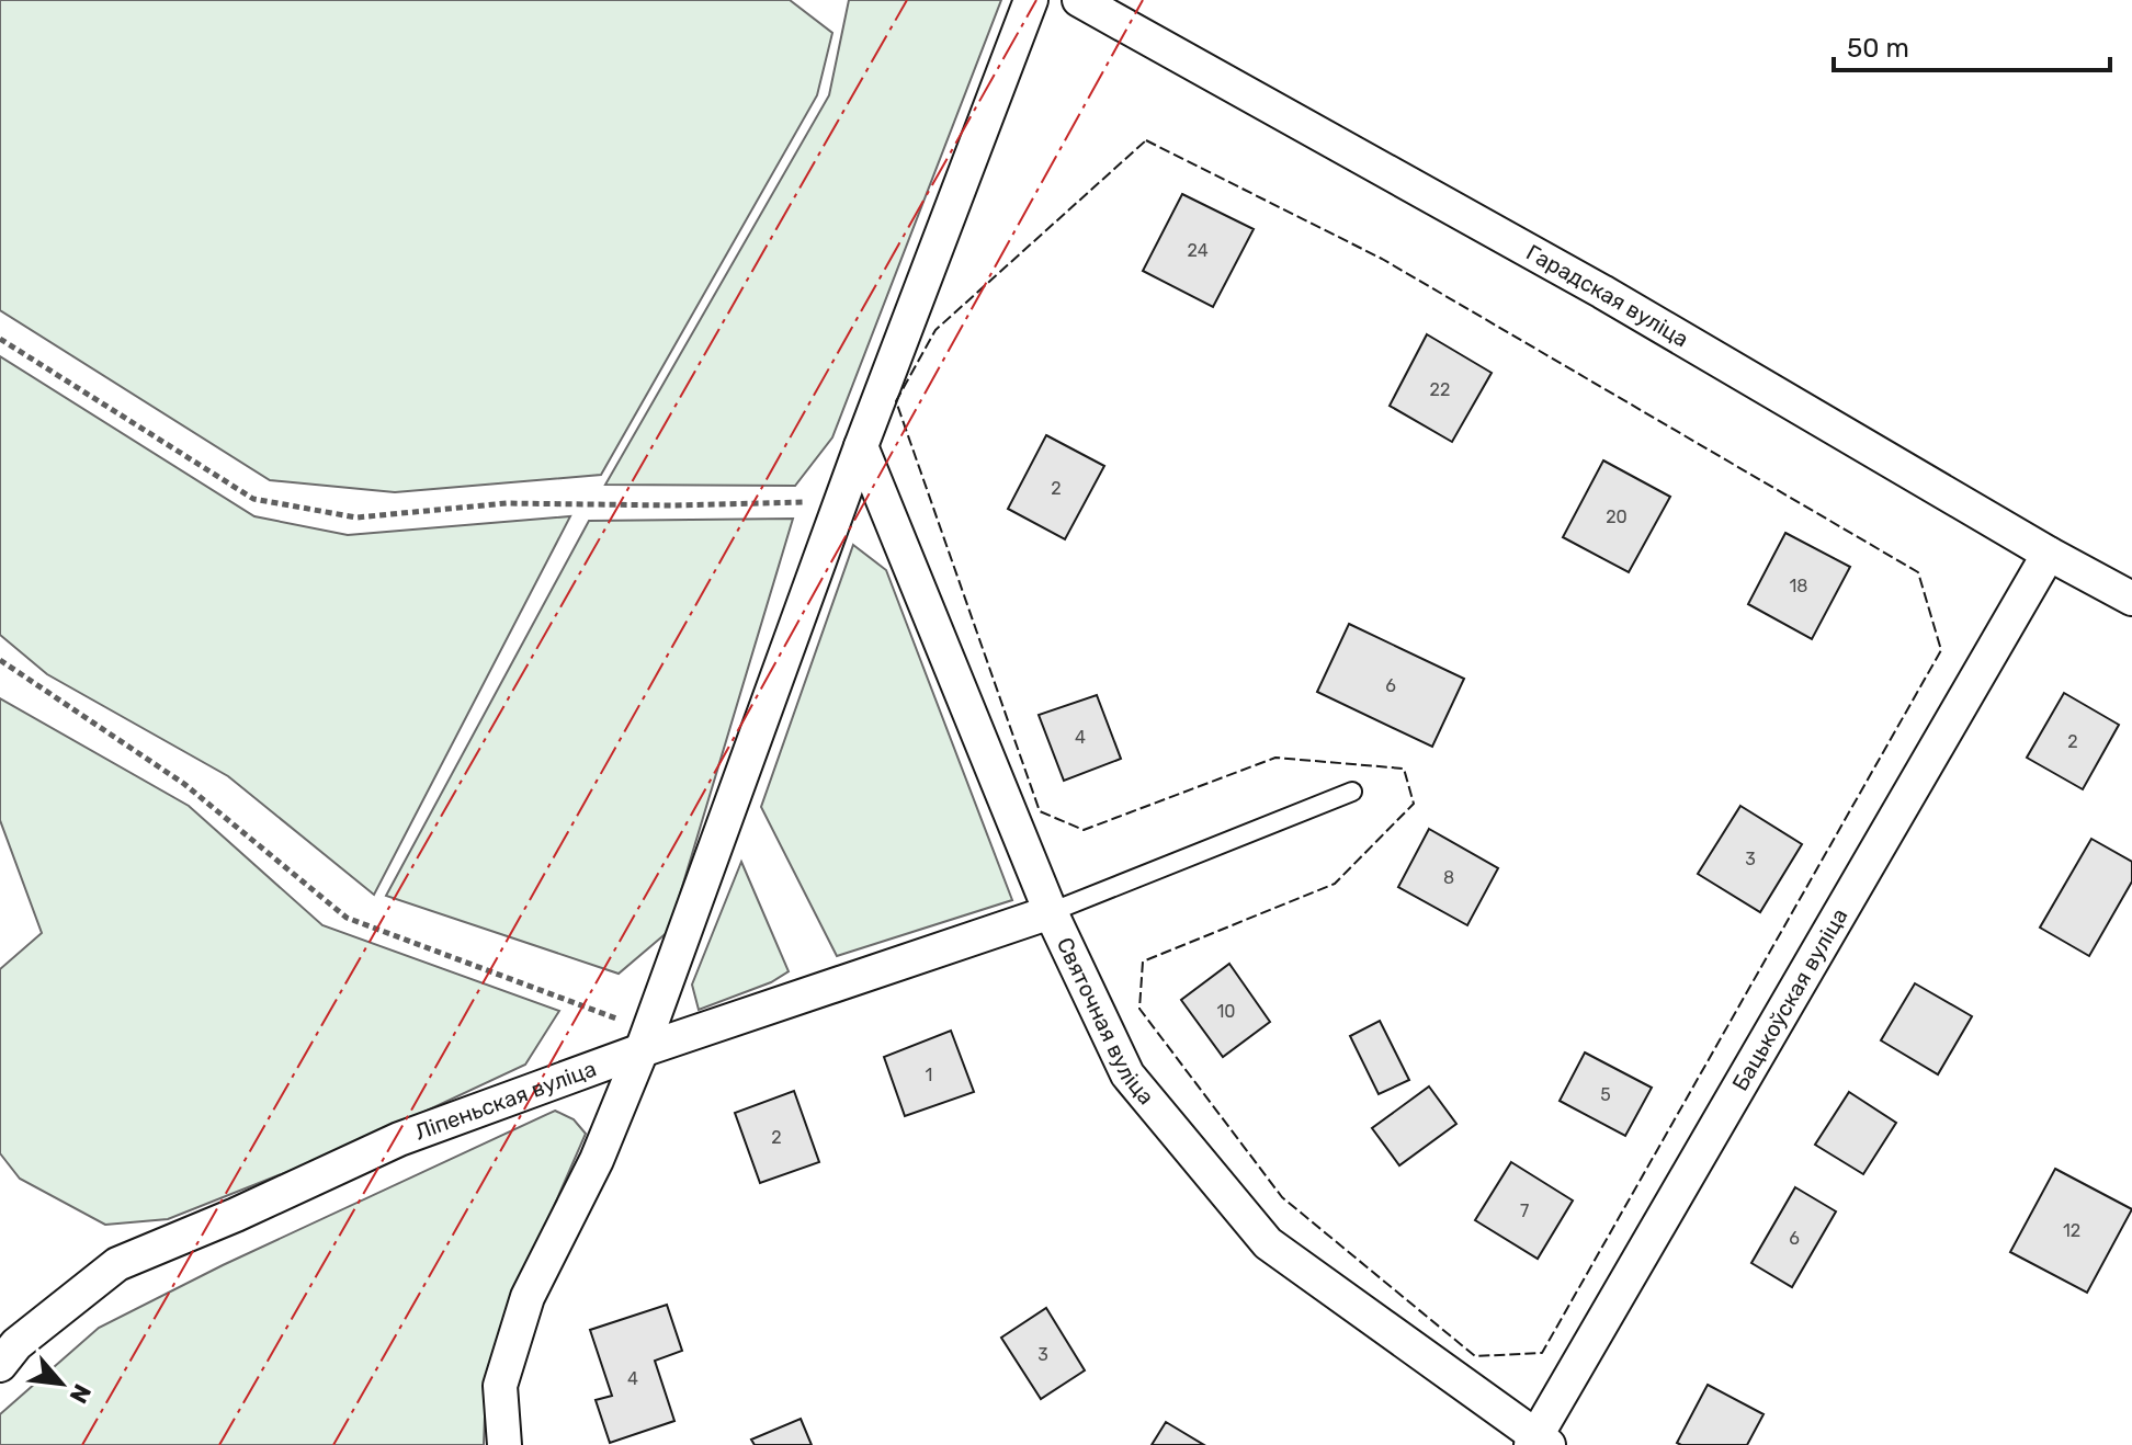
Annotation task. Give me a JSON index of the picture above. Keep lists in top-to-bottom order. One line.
{"streets":{"street":["Гарадская вуліца","Бацькоўская вуліца","Святочная вуліца","Ліпеньская вуліца"]},"crossings":[["Гарадская вуліца","Бацькоўская вуліца"],["Бацькоўская вуліца","Святочная вуліца"],["Святочная вуліца","Ліпеньская вуліца"]],"house_numbers":["24","22","2","20","18","6","4","2","3","8","10","1","5","2","7","12","6","3","4"],"scale_bar":"50 m","north":"bottom right"}
